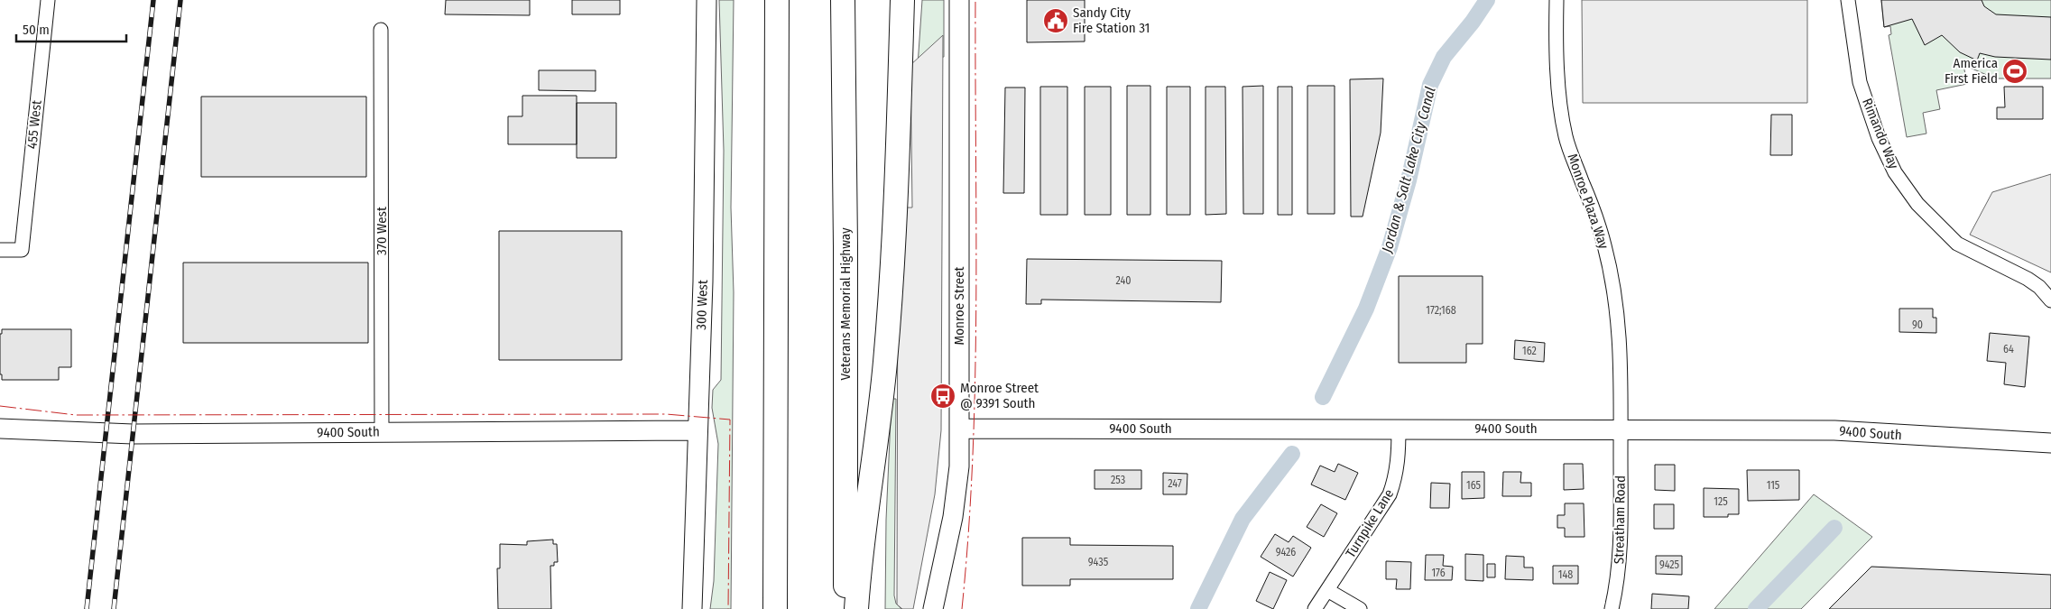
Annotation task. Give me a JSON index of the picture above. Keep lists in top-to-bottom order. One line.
{"streets":{"highway":["Veterans Memorial Highway"],"street":["455 West","Rimando Way","Monroe Plaza Way","370 West","300 West","Monroe Street","9400 South","Streatham Road","Turnpike Lane"]},"crossings":[["Monroe Plaza Way","9400 South"],["Monroe Plaza Way","Streatham Road"],["370 West","9400 South"],["300 West","9400 South"],["Monroe Street","9400 South"],["9400 South","Streatham Road"],["9400 South","Turnpike Lane"]],"water":["Jordan & Salt Lake City Canal"],"places":{"public building":["Sandy City Fire Station 31"],"sports":["America First Field"],"bus stop":["Monroe Street @ 9391 South"]},"house_numbers":["240","172;168","90","64","162","253","247","165","115","125","9426","9435","9425","176","148"],"scale_bar":"50 m"}
